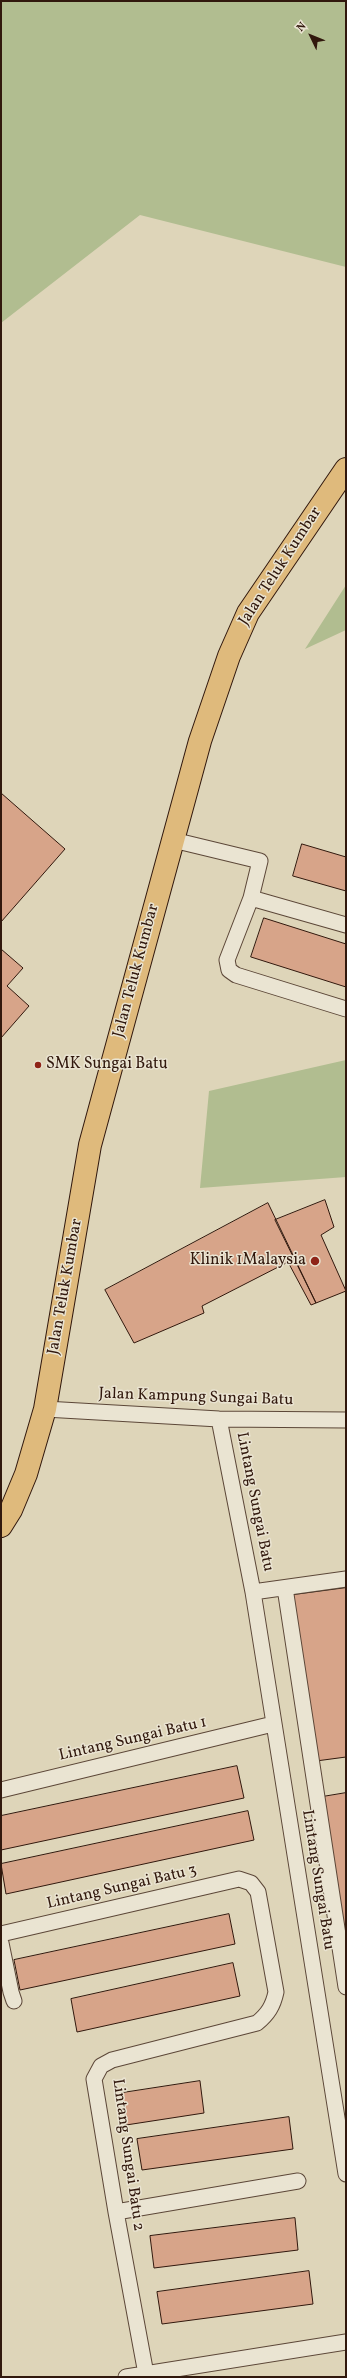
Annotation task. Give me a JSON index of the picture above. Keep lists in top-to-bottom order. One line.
{"streets":{"main road":["Jalan Teluk Kumbar"],"street":["Jalan Kampung Sungai Batu","Lintang Sungai Batu","Lintang Sungai Batu 1","Lintang Sungai Batu 3","Lintang Sungai Batu 2"]},"crossings":[["Jalan Teluk Kumbar","Jalan Kampung Sungai Batu"],["Jalan Kampung Sungai Batu","Lintang Sungai Batu"],["Lintang Sungai Batu","Lintang Sungai Batu 1"],["Lintang Sungai Batu 3","Lintang Sungai Batu 2"]],"places":["SMK Sungai Batu","Klinik 1Malaysia"],"north":"top left"}
